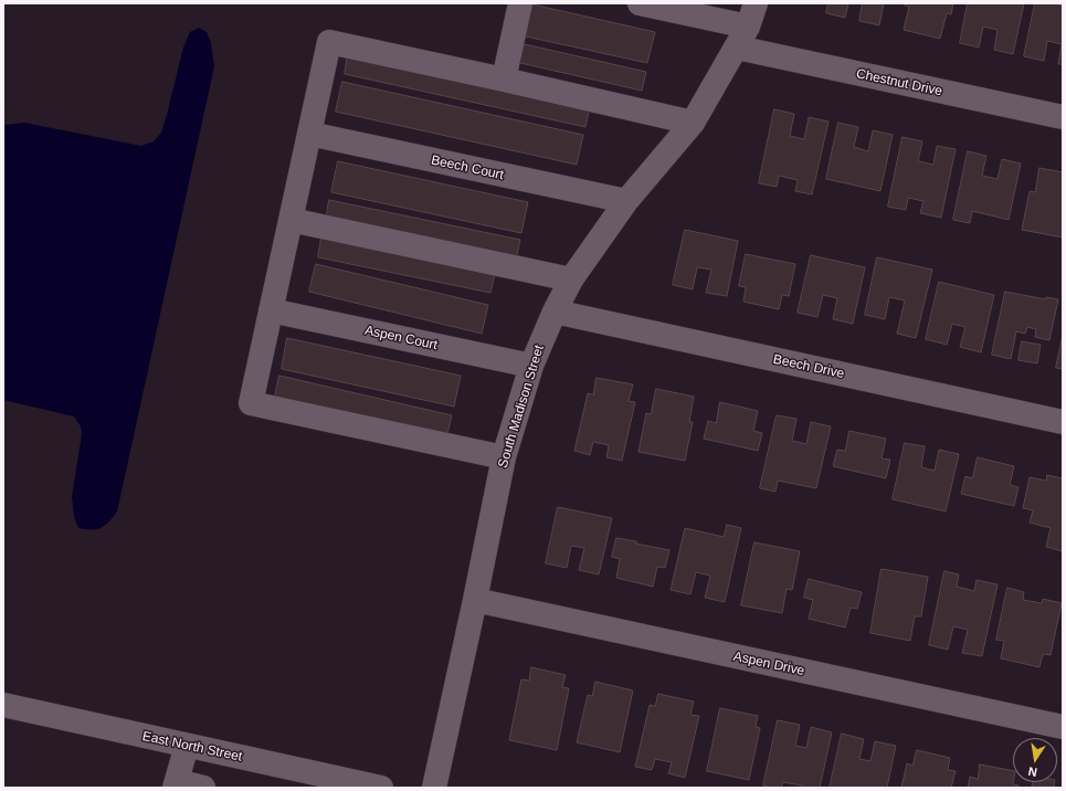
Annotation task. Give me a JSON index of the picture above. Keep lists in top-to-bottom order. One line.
{"streets":{"street":["Chestnut Drive","Beech Court","Aspen Court","Beech Drive","South Madison Street","Aspen Drive","East North Street"]},"crossings":[["Chestnut Drive","South Madison Street"],["Beech Court","South Madison Street"],["Aspen Court","South Madison Street"],["Beech Drive","South Madison Street"],["South Madison Street","Aspen Drive"]],"north":"bottom"}
